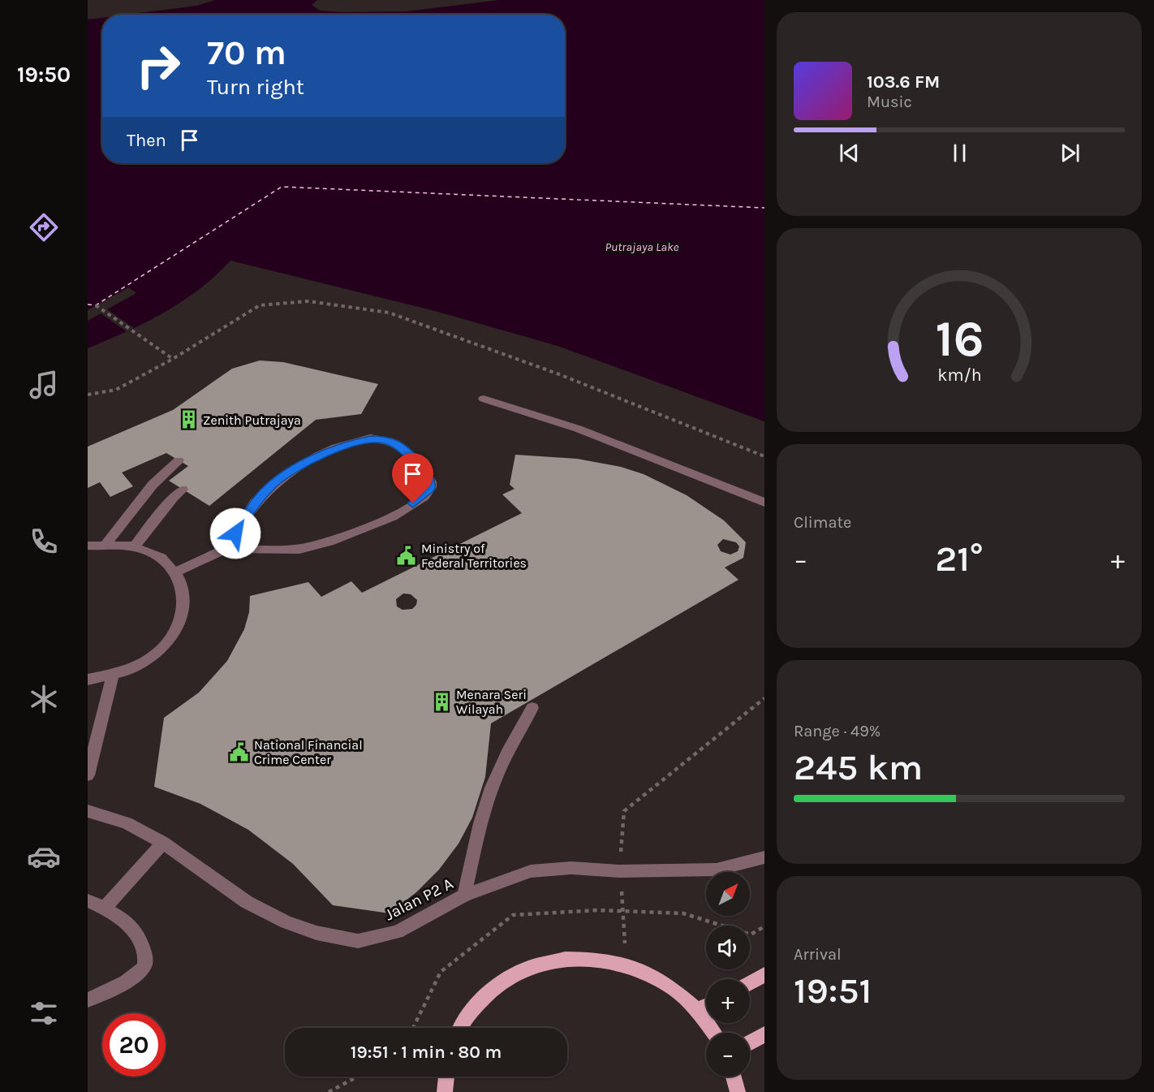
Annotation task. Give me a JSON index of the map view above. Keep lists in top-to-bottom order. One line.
{"streets":{"street":["Jalan P2 A"]},"water":["Putrajaya Lake"],"places":{"building":["Zenith Putrajaya","Menara Seri Wilayah"],"public building":["Ministry of Federal Territories","National Financial Crime Center"]},"north":"top right","page":{"tabs":"19:50","turn":["70 m","Turn right"],"song":["103.6 FM","Music"],"then":"Then","tile":["Climate",["Range · 49%","245 km"],["Arrival","19:51"]],"heat":["−","21°","+"],"map_buttons":["+","−"],"limit":"20","trip":"19:51 · 1 min · 80 m","gauge":["16","km/h"]}}
